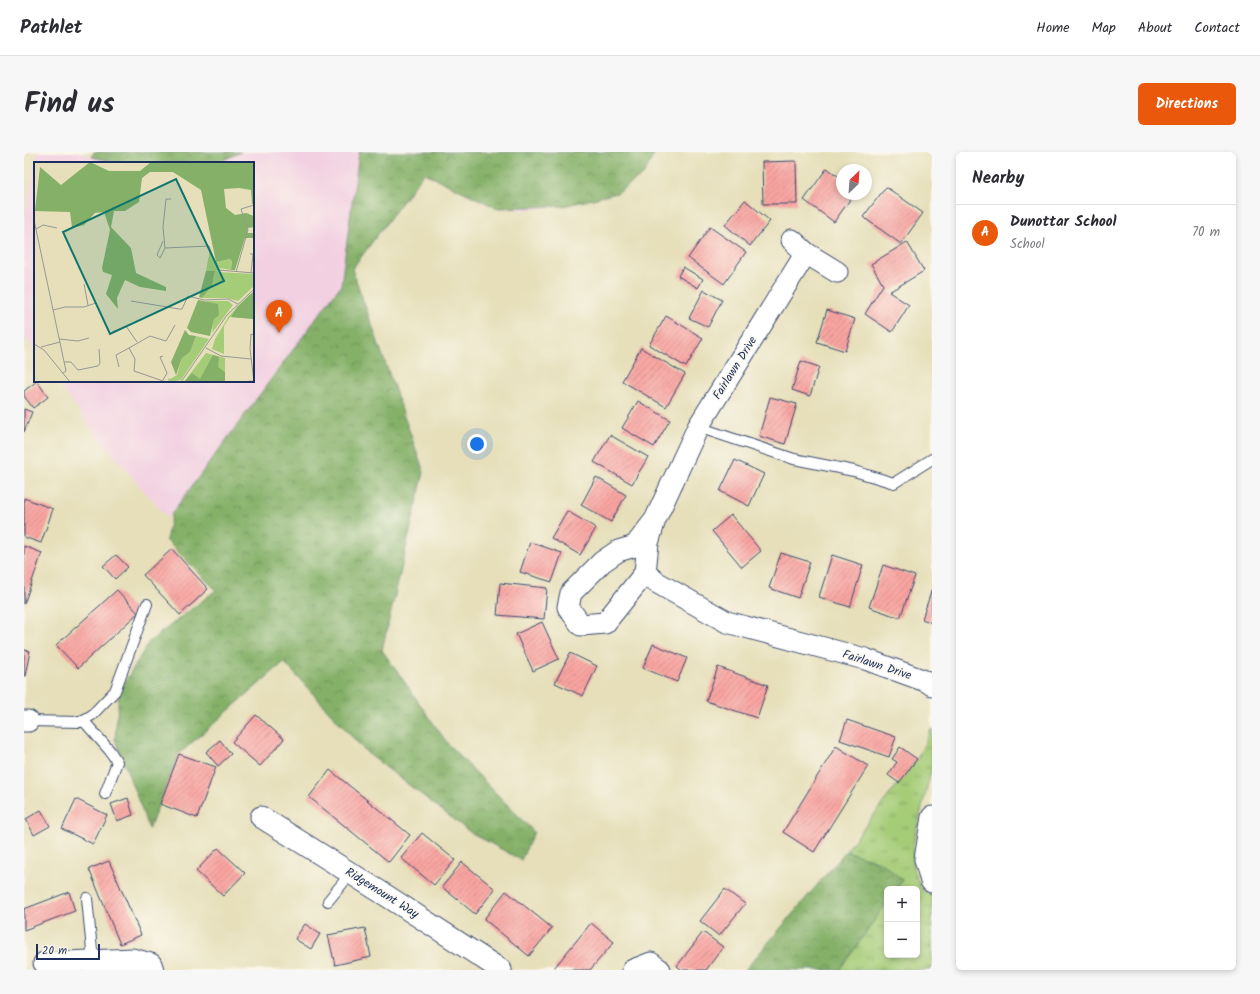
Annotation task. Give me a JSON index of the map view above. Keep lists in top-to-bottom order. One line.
{"streets":{"street":["Fairlawn Drive","Ridgemount Way"]},"scale_bar":"20 m","north":"top right","page":{"header":"Pathlet","nav":["Home","Map","About","Contact"],"title":"Find us","buttons":"Directions","heading":"Nearby","list":[{"mark":"A","name":"Dunottar School","note":"School","value":"70 m"}],"pins":"A","map_buttons":["+","−"],"scale":"20 m"}}
